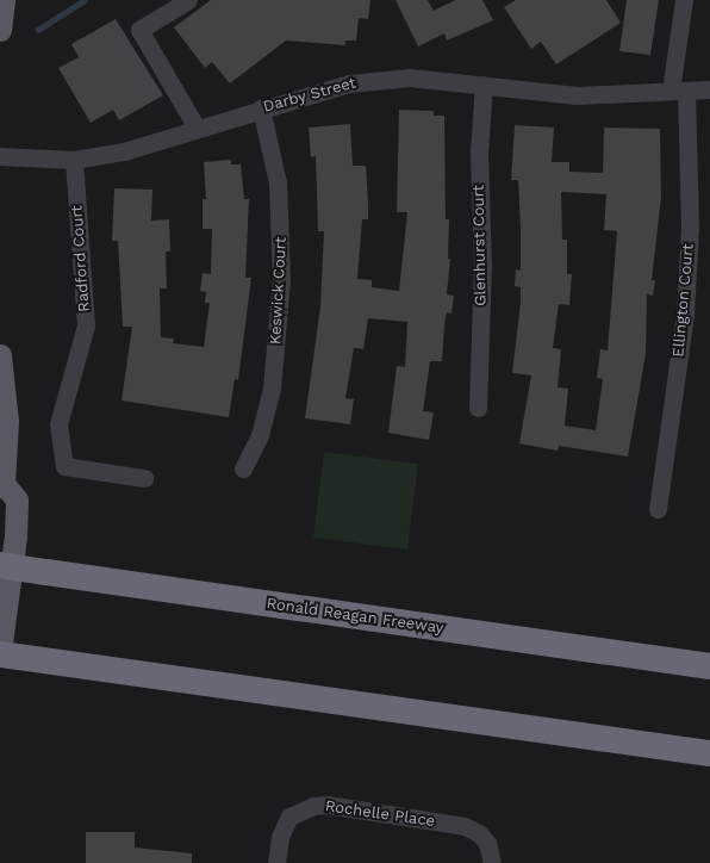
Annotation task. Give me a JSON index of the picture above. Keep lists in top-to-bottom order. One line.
{"streets":{"highway":["Ronald Reagan Freeway"],"street":["Darby Street","Glenhurst Court","Radford Court","Keswick Court","Ellington Court","Rochelle Place"]},"crossings":[["Darby Street","Glenhurst Court"],["Darby Street","Radford Court"],["Darby Street","Keswick Court"],["Darby Street","Ellington Court"]]}
